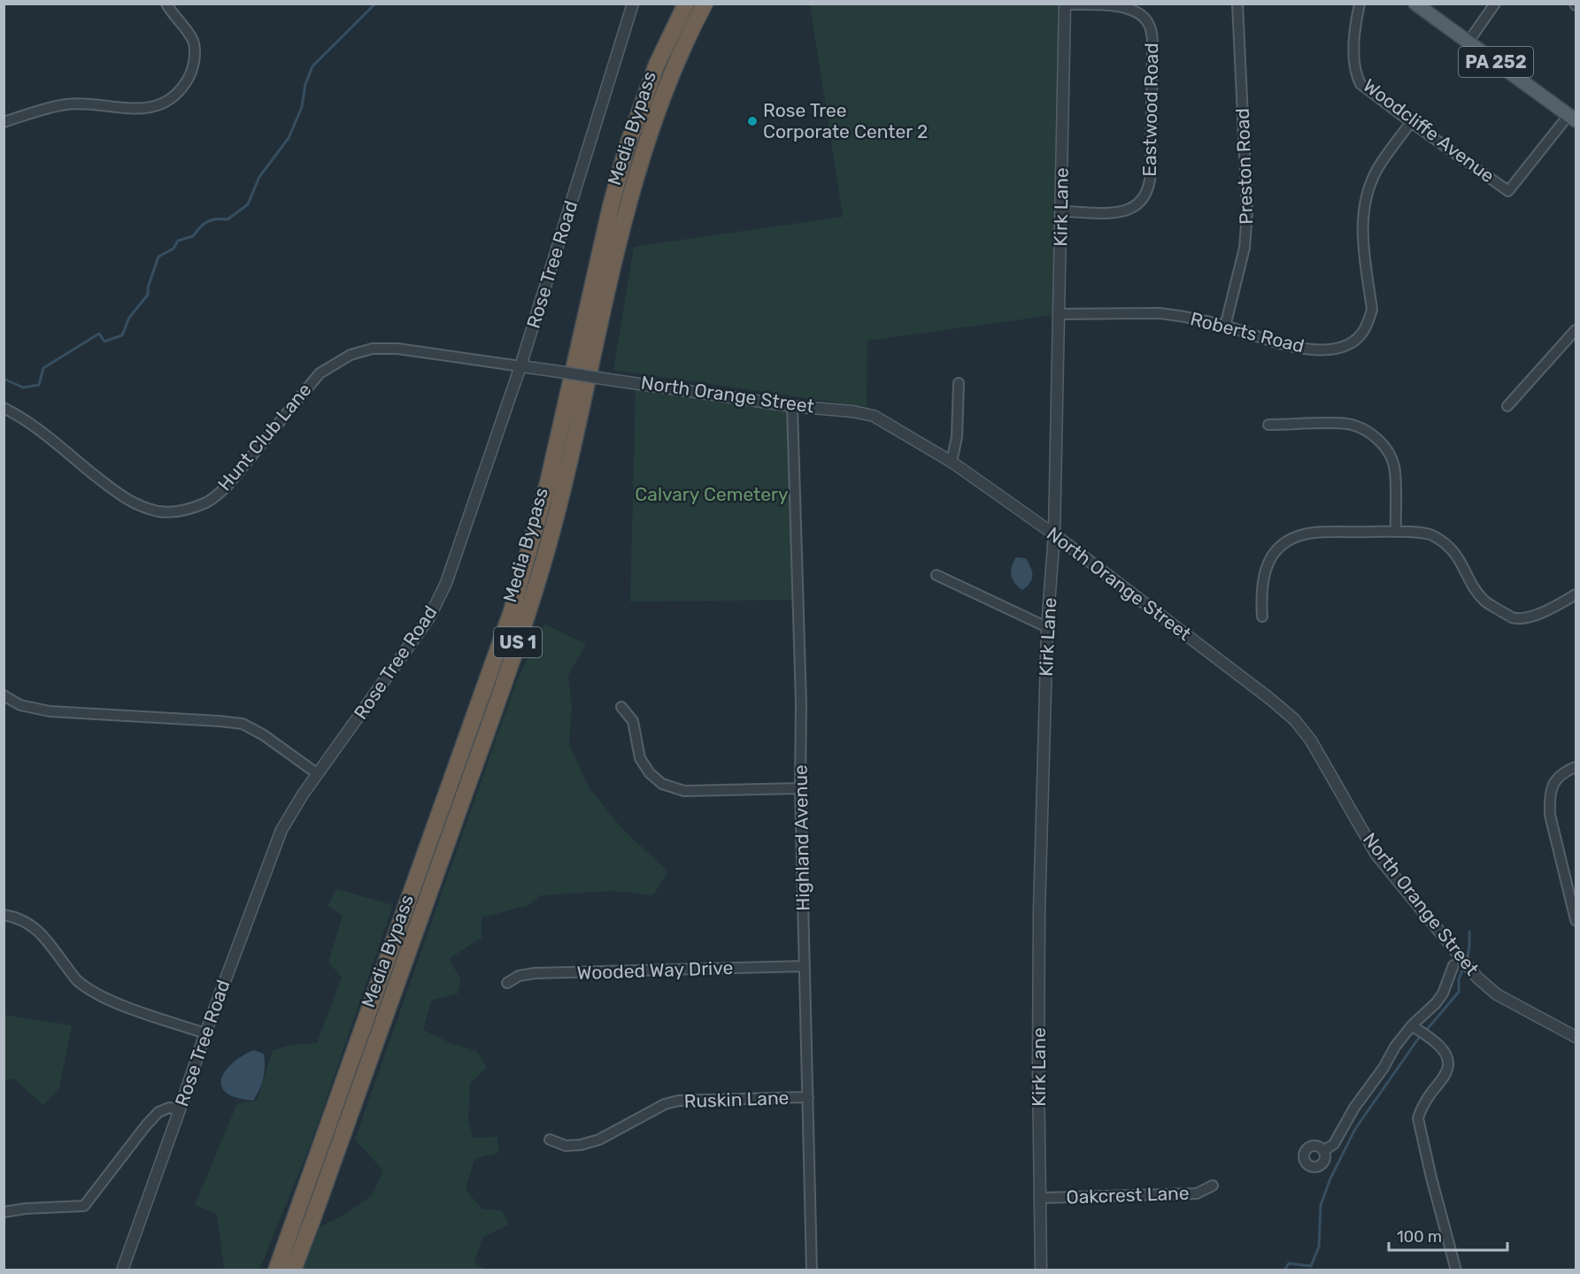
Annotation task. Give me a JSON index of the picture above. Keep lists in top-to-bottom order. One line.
{"streets":{"highway":["Media Bypass","US 1"],"main road":["PA 252"],"street":["Eastwood Road","Woodcliffe Avenue","Preston Road","Kirk Lane","Rose Tree Road","Roberts Road","North Orange Street","Hunt Club Lane","Highland Avenue","Wooded Way Drive","Ruskin Lane","Oakcrest Lane"]},"crossings":[["PA 252","Woodcliffe Avenue"],["Eastwood Road","Kirk Lane"],["Woodcliffe Avenue","Roberts Road"],["Preston Road","Roberts Road"],["Kirk Lane","Roberts Road"],["Kirk Lane","North Orange Street"],["Kirk Lane","Oakcrest Lane"],["Rose Tree Road","North Orange Street"],["Rose Tree Road","Hunt Club Lane"],["North Orange Street","Hunt Club Lane"],["North Orange Street","Highland Avenue"],["Highland Avenue","Wooded Way Drive"],["Highland Avenue","Ruskin Lane"]],"parks":["Calvary Cemetery"],"places":["Rose Tree Corporate Center 2"],"scale_bar":"100 m"}
